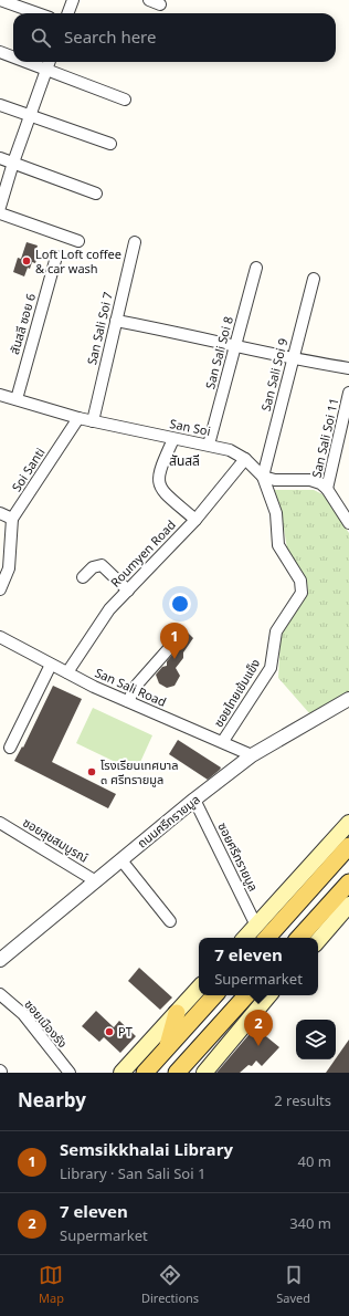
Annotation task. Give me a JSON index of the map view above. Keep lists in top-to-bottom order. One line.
{"streets":{"street":["สันสลี ซอย 6","San Sali Soi 7","San Sali Soi 8","San Sali Soi 9","San Soi","San Sali Soi 11","Soi Santi","Roumyen Road","San Sali Road","ซอยไทยเข้มแข็ง","ถนนศรีทรายมูล","ซอยสุขสมบูรณ์","ซอยศรีทรายมูล","ซอยเมืองรัง"]},"crossings":[["สันสลี ซอย 6","San Soi"],["San Sali Soi 7","San Soi"],["San Sali Soi 8","San Soi"],["San Sali Soi 9","San Soi"],["San Sali Soi 9","ซอยไทยเข้มแข็ง"],["San Soi","Soi Santi"],["San Soi","Roumyen Road"],["San Soi","ซอยไทยเข้มแข็ง"],["Roumyen Road","San Sali Road"],["San Sali Road","ซอยไทยเข้มแข็ง"],["San Sali Road","ถนนศรีทรายมูล"],["ถนนศรีทรายมูล","ซอยสุขสมบูรณ์"],["ถนนศรีทรายมูล","ซอยศรีทรายมูล"]],"districts":["สันสลี"],"places":["Loft Loft coffee & car wash","โรงเรียนเทศบาล ๓ ศรีทรายมูล","PT"],"page":{"search":"Search here","pins":["1","2"],"popup":["7 eleven","Supermarket"],"heading":["Nearby","2 results"],"list":[{"mark":"1","name":"Semsikkhalai Library","note":"Library · San Sali Soi 1","value":"40 m"},{"mark":"2","name":"7 eleven","note":"Supermarket","value":"340 m"}],"nav":["Map","Directions","Saved"]}}
